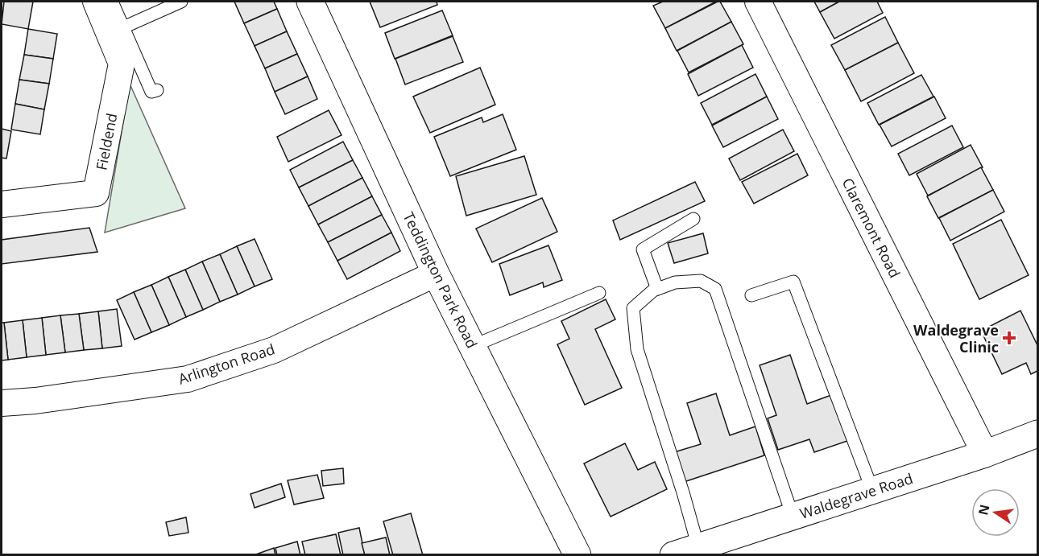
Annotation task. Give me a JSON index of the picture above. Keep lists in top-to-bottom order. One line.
{"streets":{"street":["Fieldend","Claremont Road","Teddington Park Road","Arlington Road","Waldegrave Road"]},"crossings":[["Claremont Road","Waldegrave Road"],["Teddington Park Road","Arlington Road"]],"places":{"health":["Waldegrave Clinic"]},"north":"left"}
